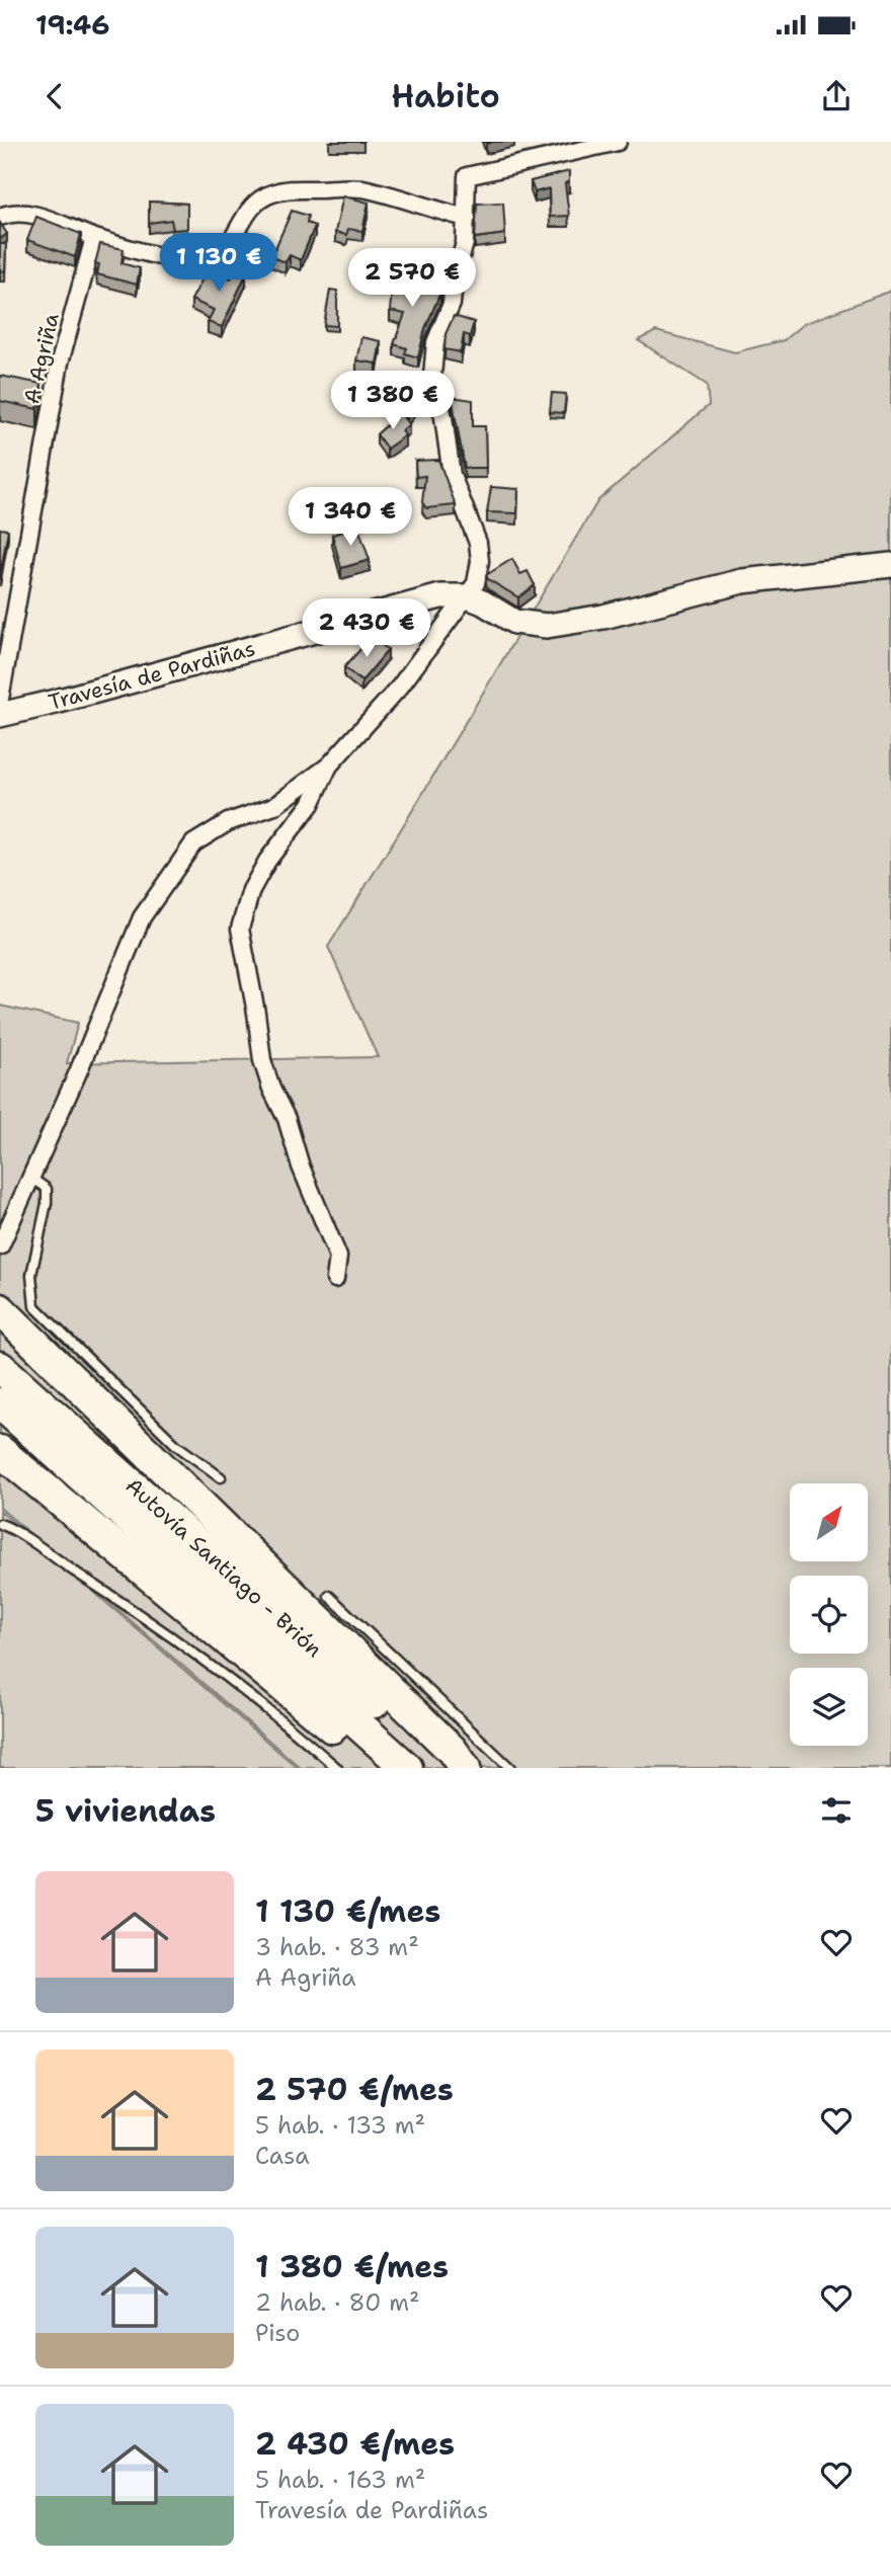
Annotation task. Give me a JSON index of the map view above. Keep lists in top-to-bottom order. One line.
{"streets":{"highway":["Autovía Santiago - Brión"],"street":["A Agriña","Travesía de Pardiñas"]},"north":"top right","page":{"status":"19:46","header":"Habito","price":["1 130 €","2 570 €","1 380 €","1 340 €","2 430 €"],"heading":"5 viviendas","list":[{"name":"1 130 €/mes","note":"3 hab. · 83 m² · A Agriña"},{"name":"2 570 €/mes","note":"5 hab. · 133 m² · Casa"},{"name":"1 380 €/mes","note":"2 hab. · 80 m² · Piso"},{"name":"2 430 €/mes","note":"5 hab. · 163 m² · Travesía de Pardiñas"}]}}
